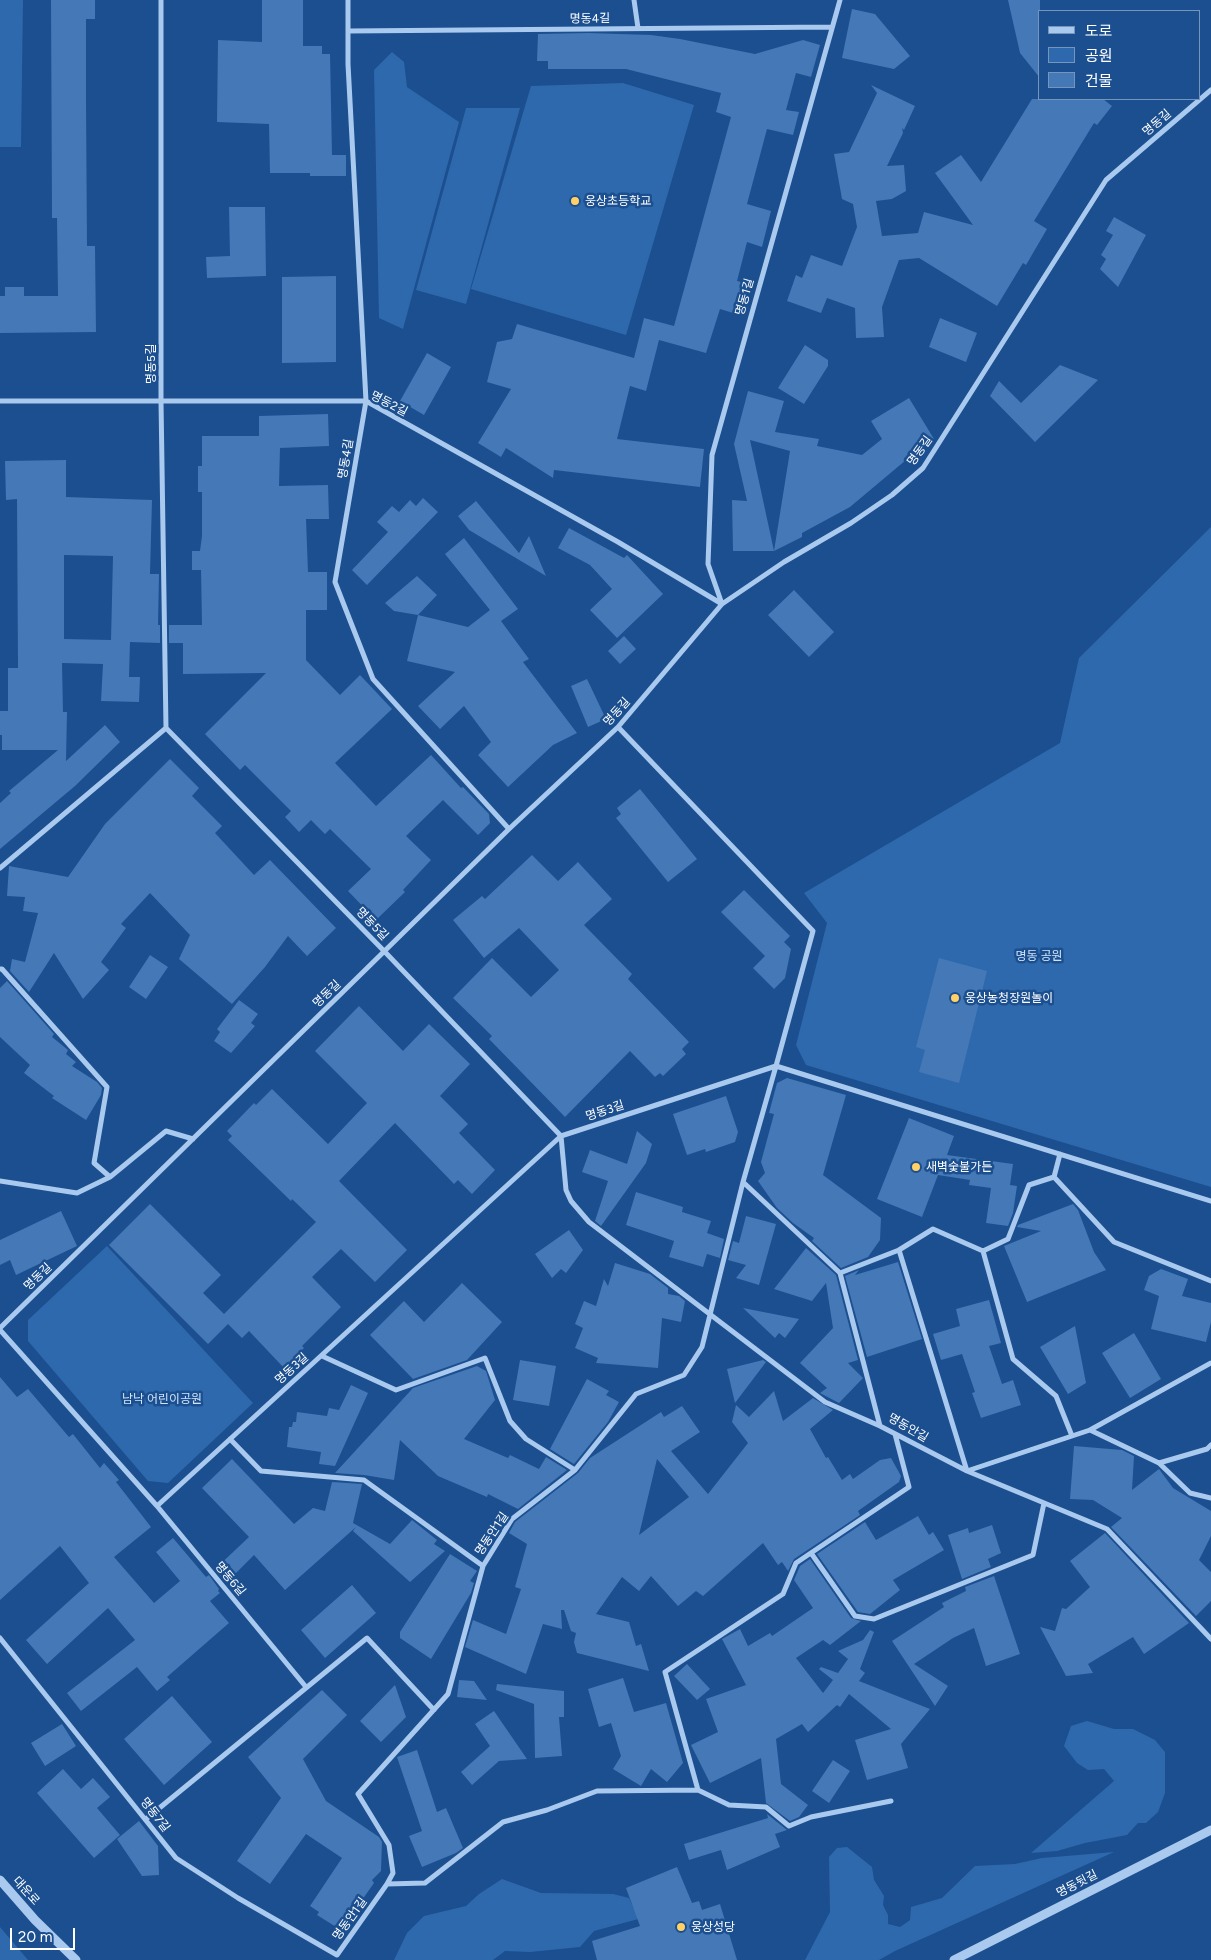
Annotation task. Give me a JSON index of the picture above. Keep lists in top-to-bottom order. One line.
{"streets":{"street":["명동4길","명동길","명동1길","명동5길","명동2길","명동3길","명동안길","명동안1길","명동6길","명동7길","명동뒷길","대운로"]},"crossings":[["명동4길","명동길"],["명동4길","명동1길"],["명동4길","명동2길"],["명동길","명동1길"],["명동길","명동5길"],["명동길","명동2길"],["명동길","명동6길"],["명동1길","명동2길"],["명동5길","명동2길"],["명동5길","명동3길"],["명동3길","명동6길"],["명동안1길","명동7길"]],"parks":["명동 공원","남낙 어린이공원"],"places":["웅상초등학교","웅상농청장원놀이","새벽숯불가든","웅상성당"],"legend":["도로","공원","건물"],"scale_bar":"20 m"}
